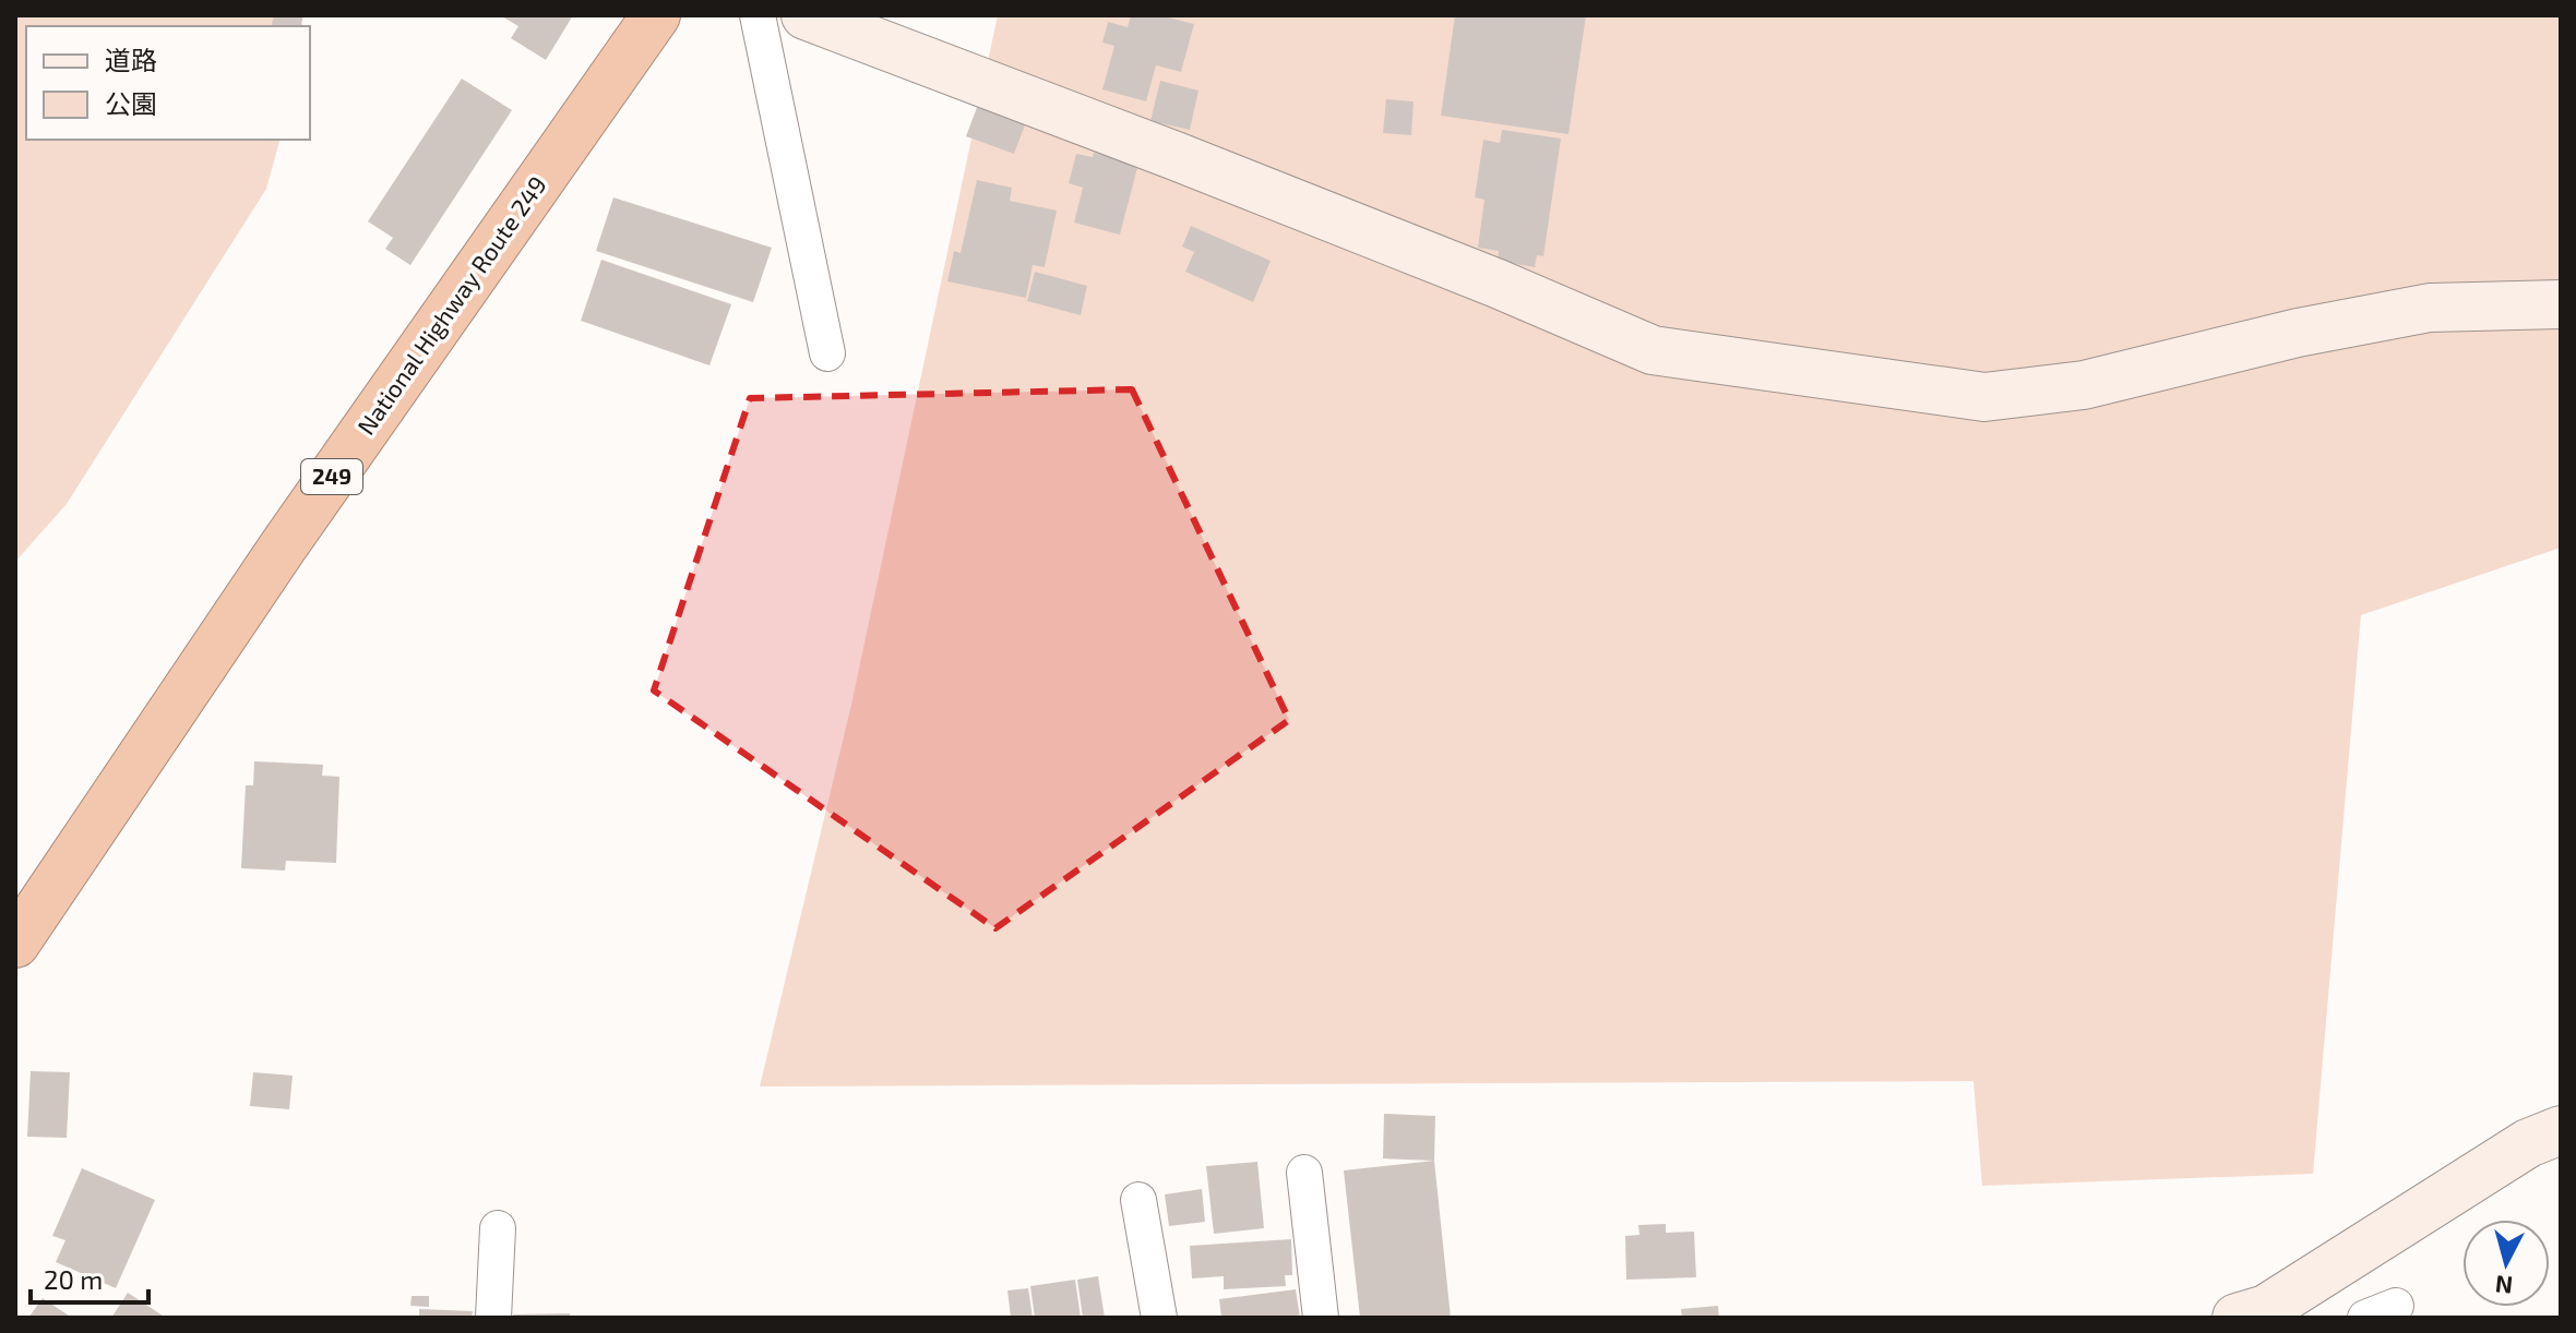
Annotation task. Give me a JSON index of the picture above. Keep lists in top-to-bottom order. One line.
{"streets":{"highway":["National Highway Route 249","249"]},"legend":["道路","公園"],"scale_bar":"20 m","north":"bottom"}
